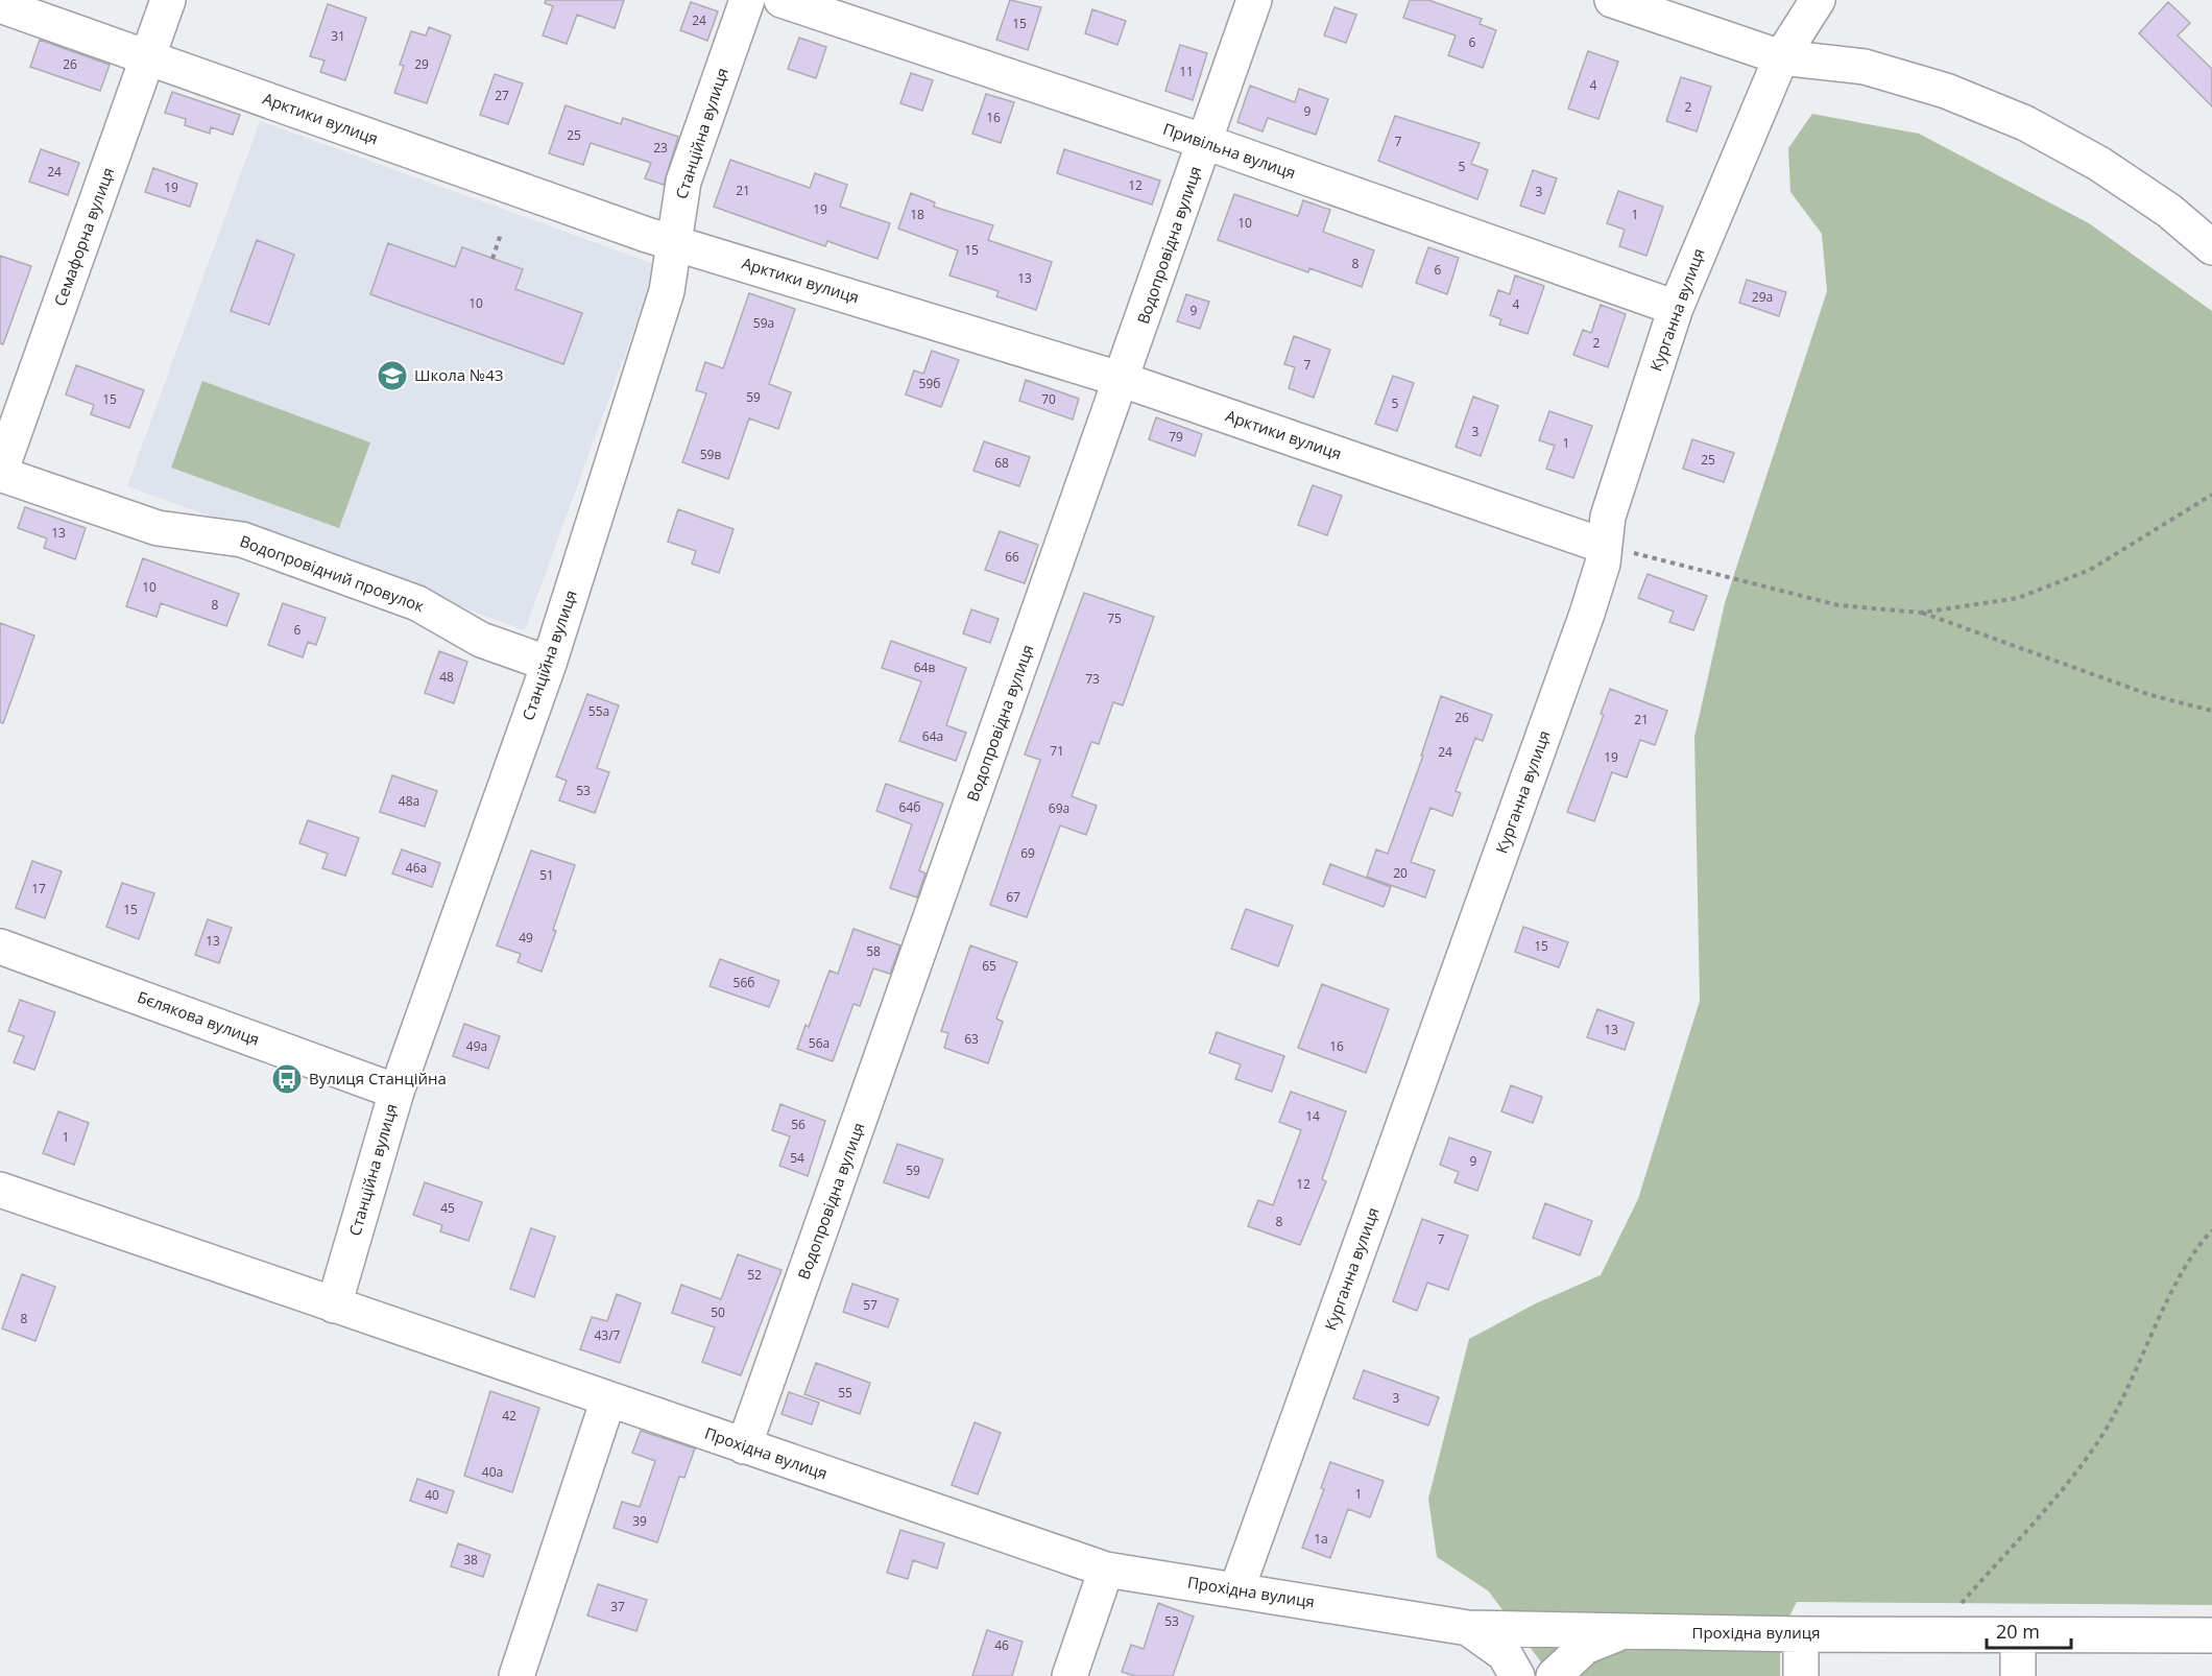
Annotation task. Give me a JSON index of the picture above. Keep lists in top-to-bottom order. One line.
{"streets":{"street":["Арктики вулиця","Станційна вулиця","Привільна вулиця","Семафорна вулиця","Водопровідна вулиця","Курганна вулиця","Водопровідний провулок","Бєлякова вулиця","Прохідна вулиця"]},"crossings":[["Арктики вулиця","Станційна вулиця"],["Арктики вулиця","Семафорна вулиця"],["Арктики вулиця","Водопровідна вулиця"],["Арктики вулиця","Курганна вулиця"],["Станційна вулиця","Водопровідний провулок"],["Станційна вулиця","Бєлякова вулиця"],["Станційна вулиця","Прохідна вулиця"],["Привільна вулиця","Водопровідна вулиця"],["Привільна вулиця","Курганна вулиця"],["Семафорна вулиця","Водопровідний провулок"],["Водопровідна вулиця","Прохідна вулиця"],["Курганна вулиця","Прохідна вулиця"]],"places":{"school or university":["Школа №43"],"bus stop":["Вулиця Станційна"]},"house_numbers":["24","15","31","6","26","29","11","4","27","2","9","16","25","7","23","5","24","12","19","21","3","19","18","1","10","15","8","6","13","29а","10","4","9","59а","2","7","59б","59","15","70","5","3","79","1","59в","25","68","13","66","10","8","75","6","64в","48","73","55а","26","21","64а","71","24","19","53","48а","64б","69а","69","46а","20","51","17","67","15","49","13","15","58","65","56б","13","63","56а","49а","16","14","56","1","54","9","59","12","45","8","7","52","57","50","8","43/7","55","3","42","40а","1","40","39","1а","38","37","53","46"],"scale_bar":"20 m"}
